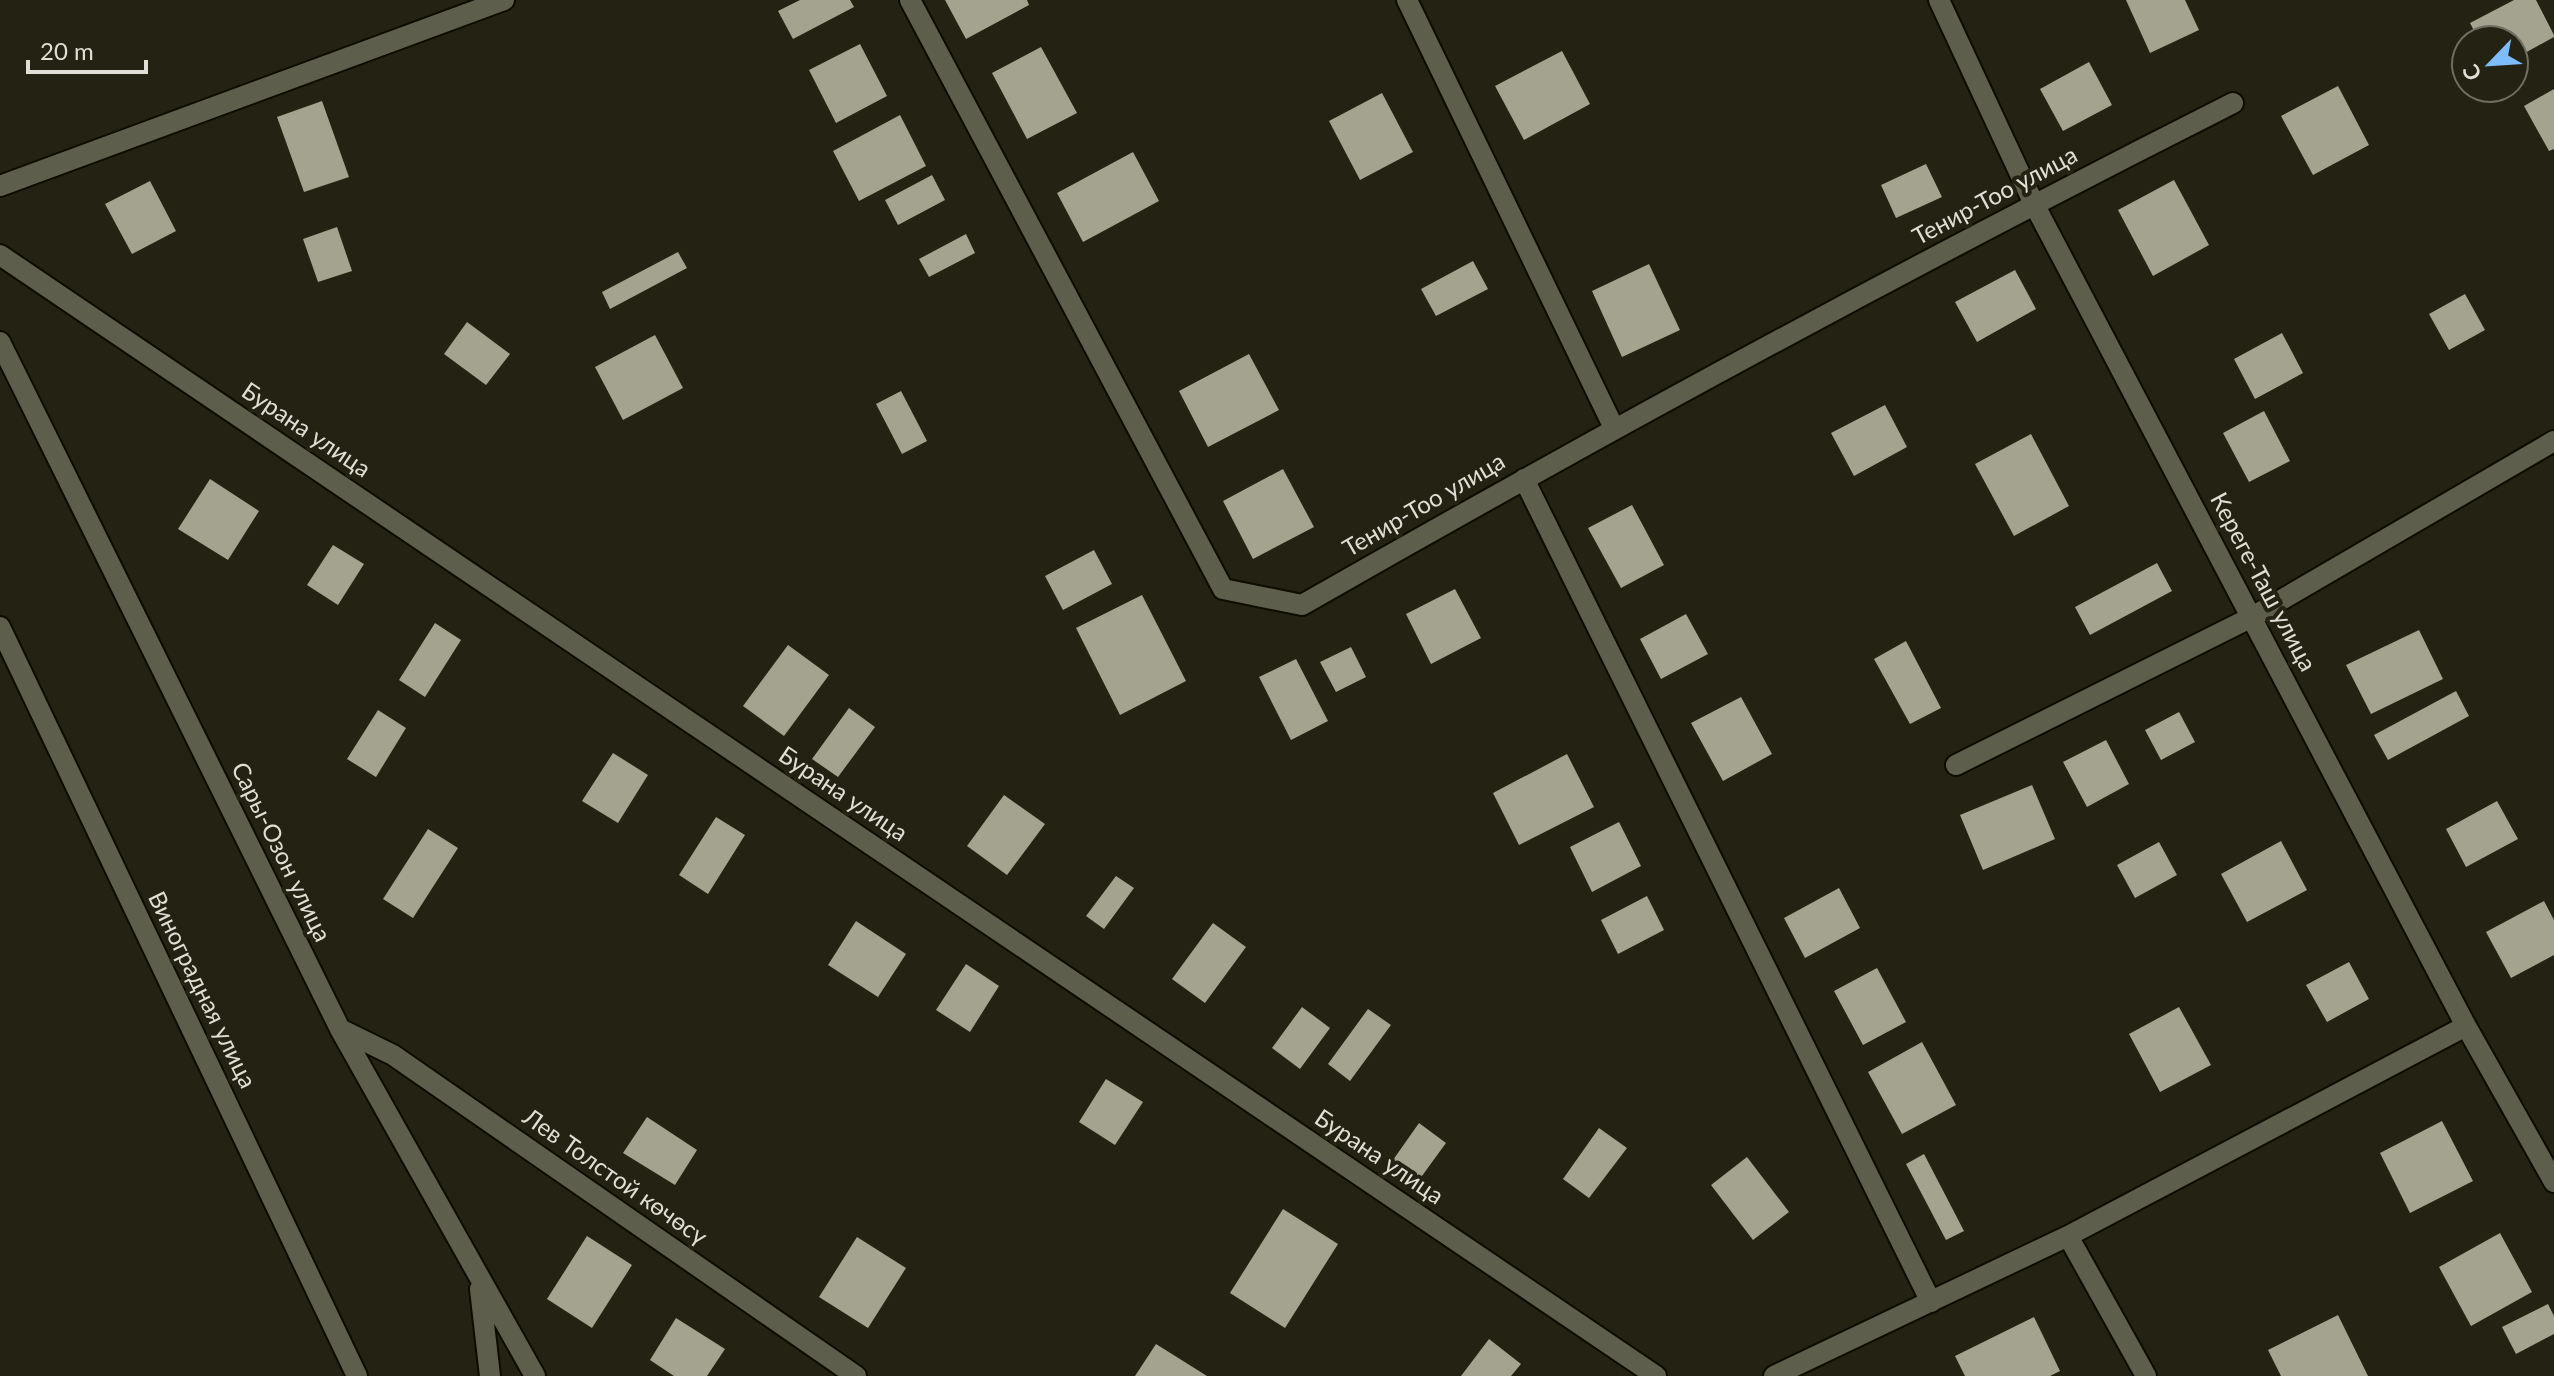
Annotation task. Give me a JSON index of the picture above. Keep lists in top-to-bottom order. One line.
{"streets":{"street":["Тенир-Тоо улица","Бурана улица","Кереге-Таш улица","Сары-Озон улица","Виноградная улица","Лев Толстой көчөсү"]},"crossings":[["Тенир-Тоо улица","Кереге-Таш улица"],["Сары-Озон улица","Лев Толстой көчөсү"]],"scale_bar":"20 m","north":"bottom left"}
